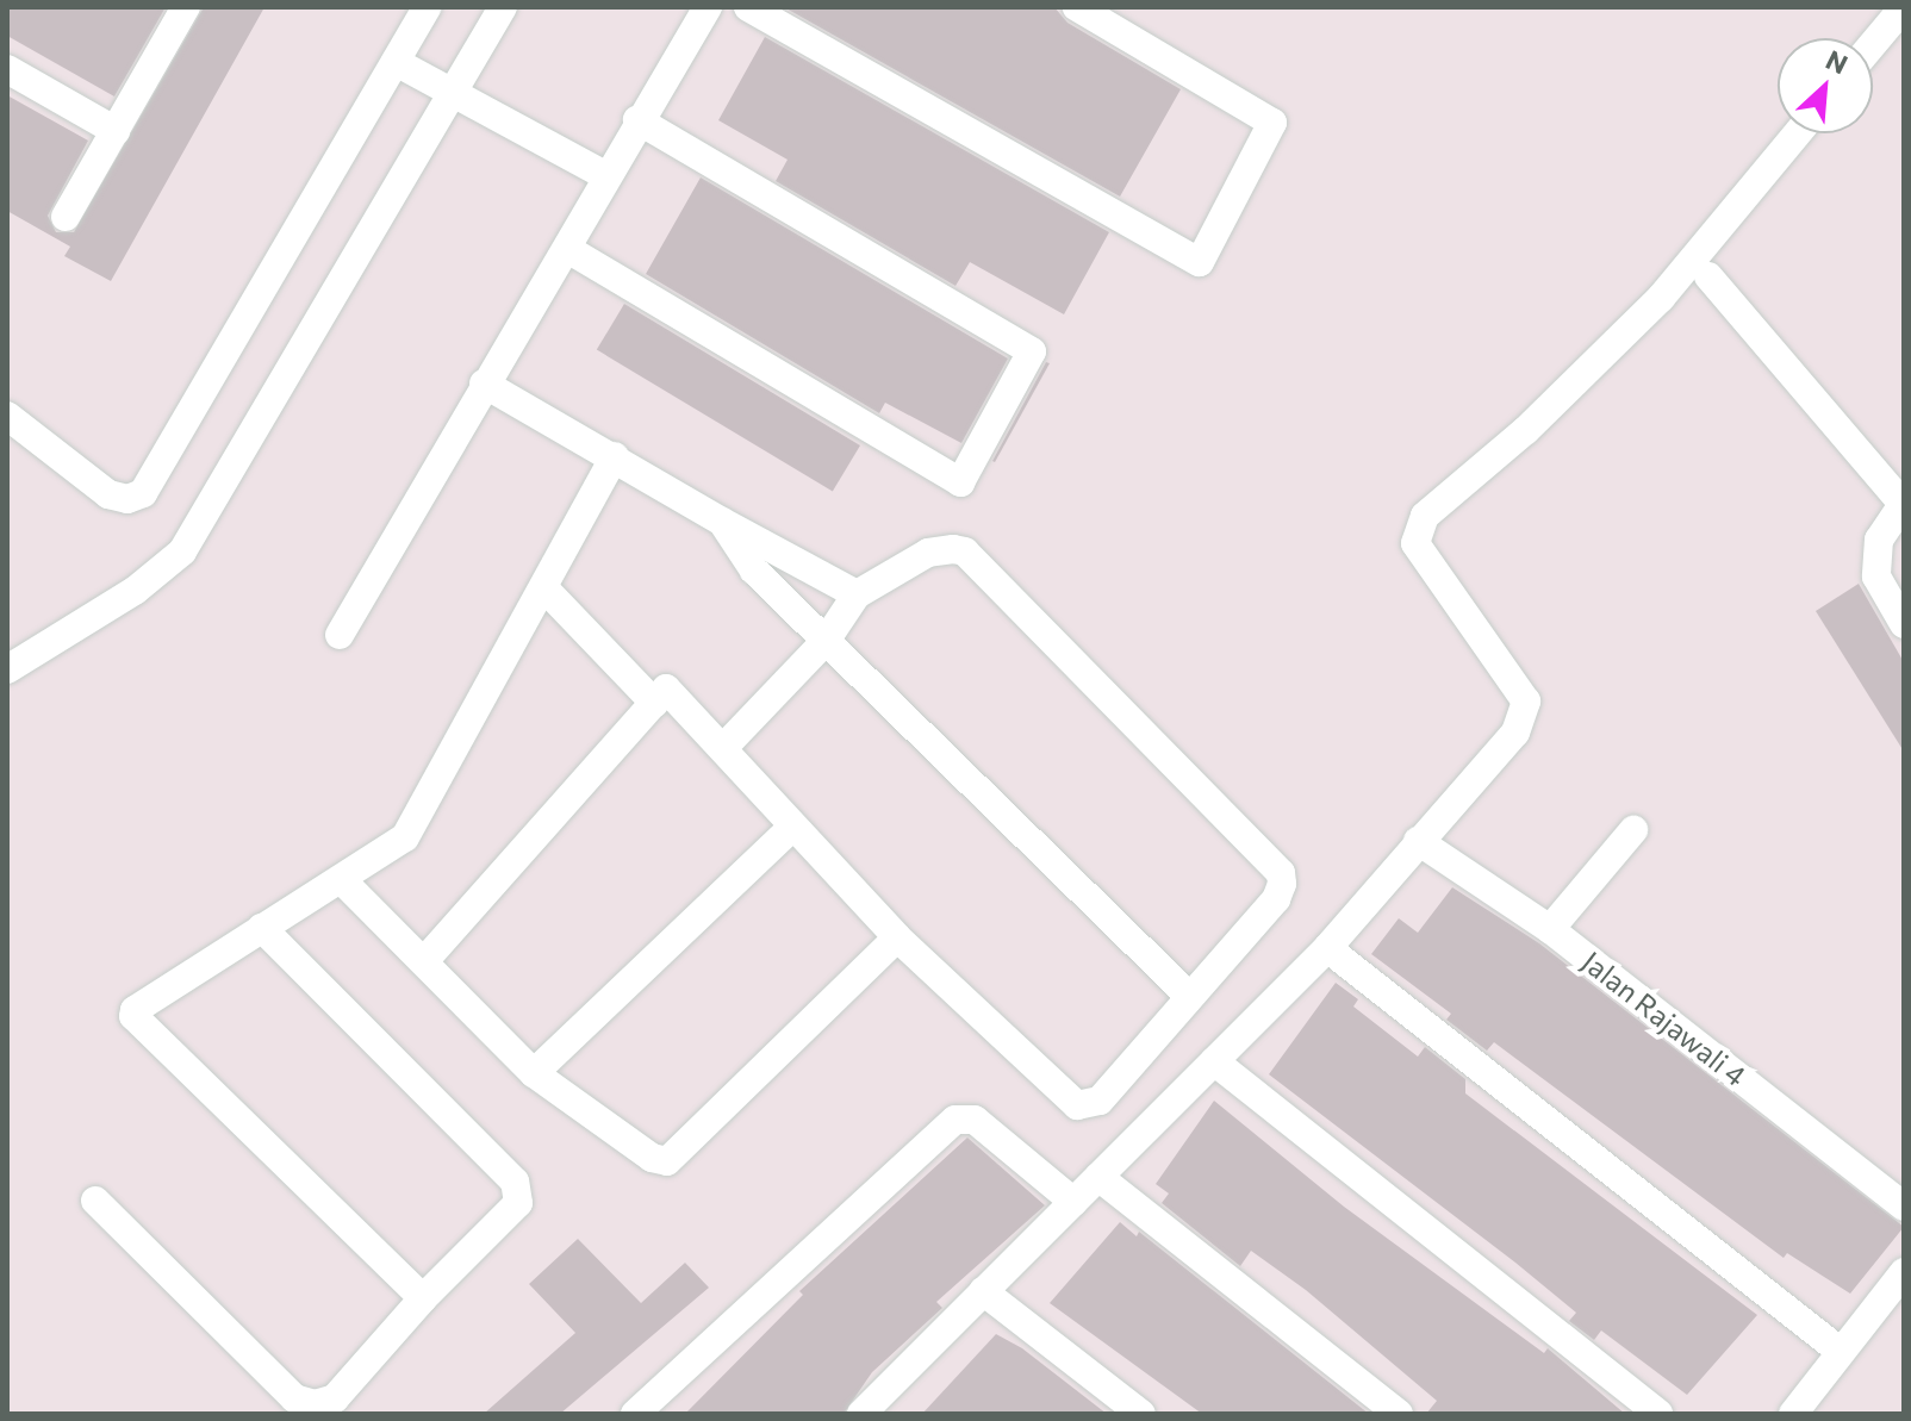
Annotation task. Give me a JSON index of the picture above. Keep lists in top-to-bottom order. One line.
{"streets":{"street":["Jalan Rajawali 4"]},"north":"top right"}
